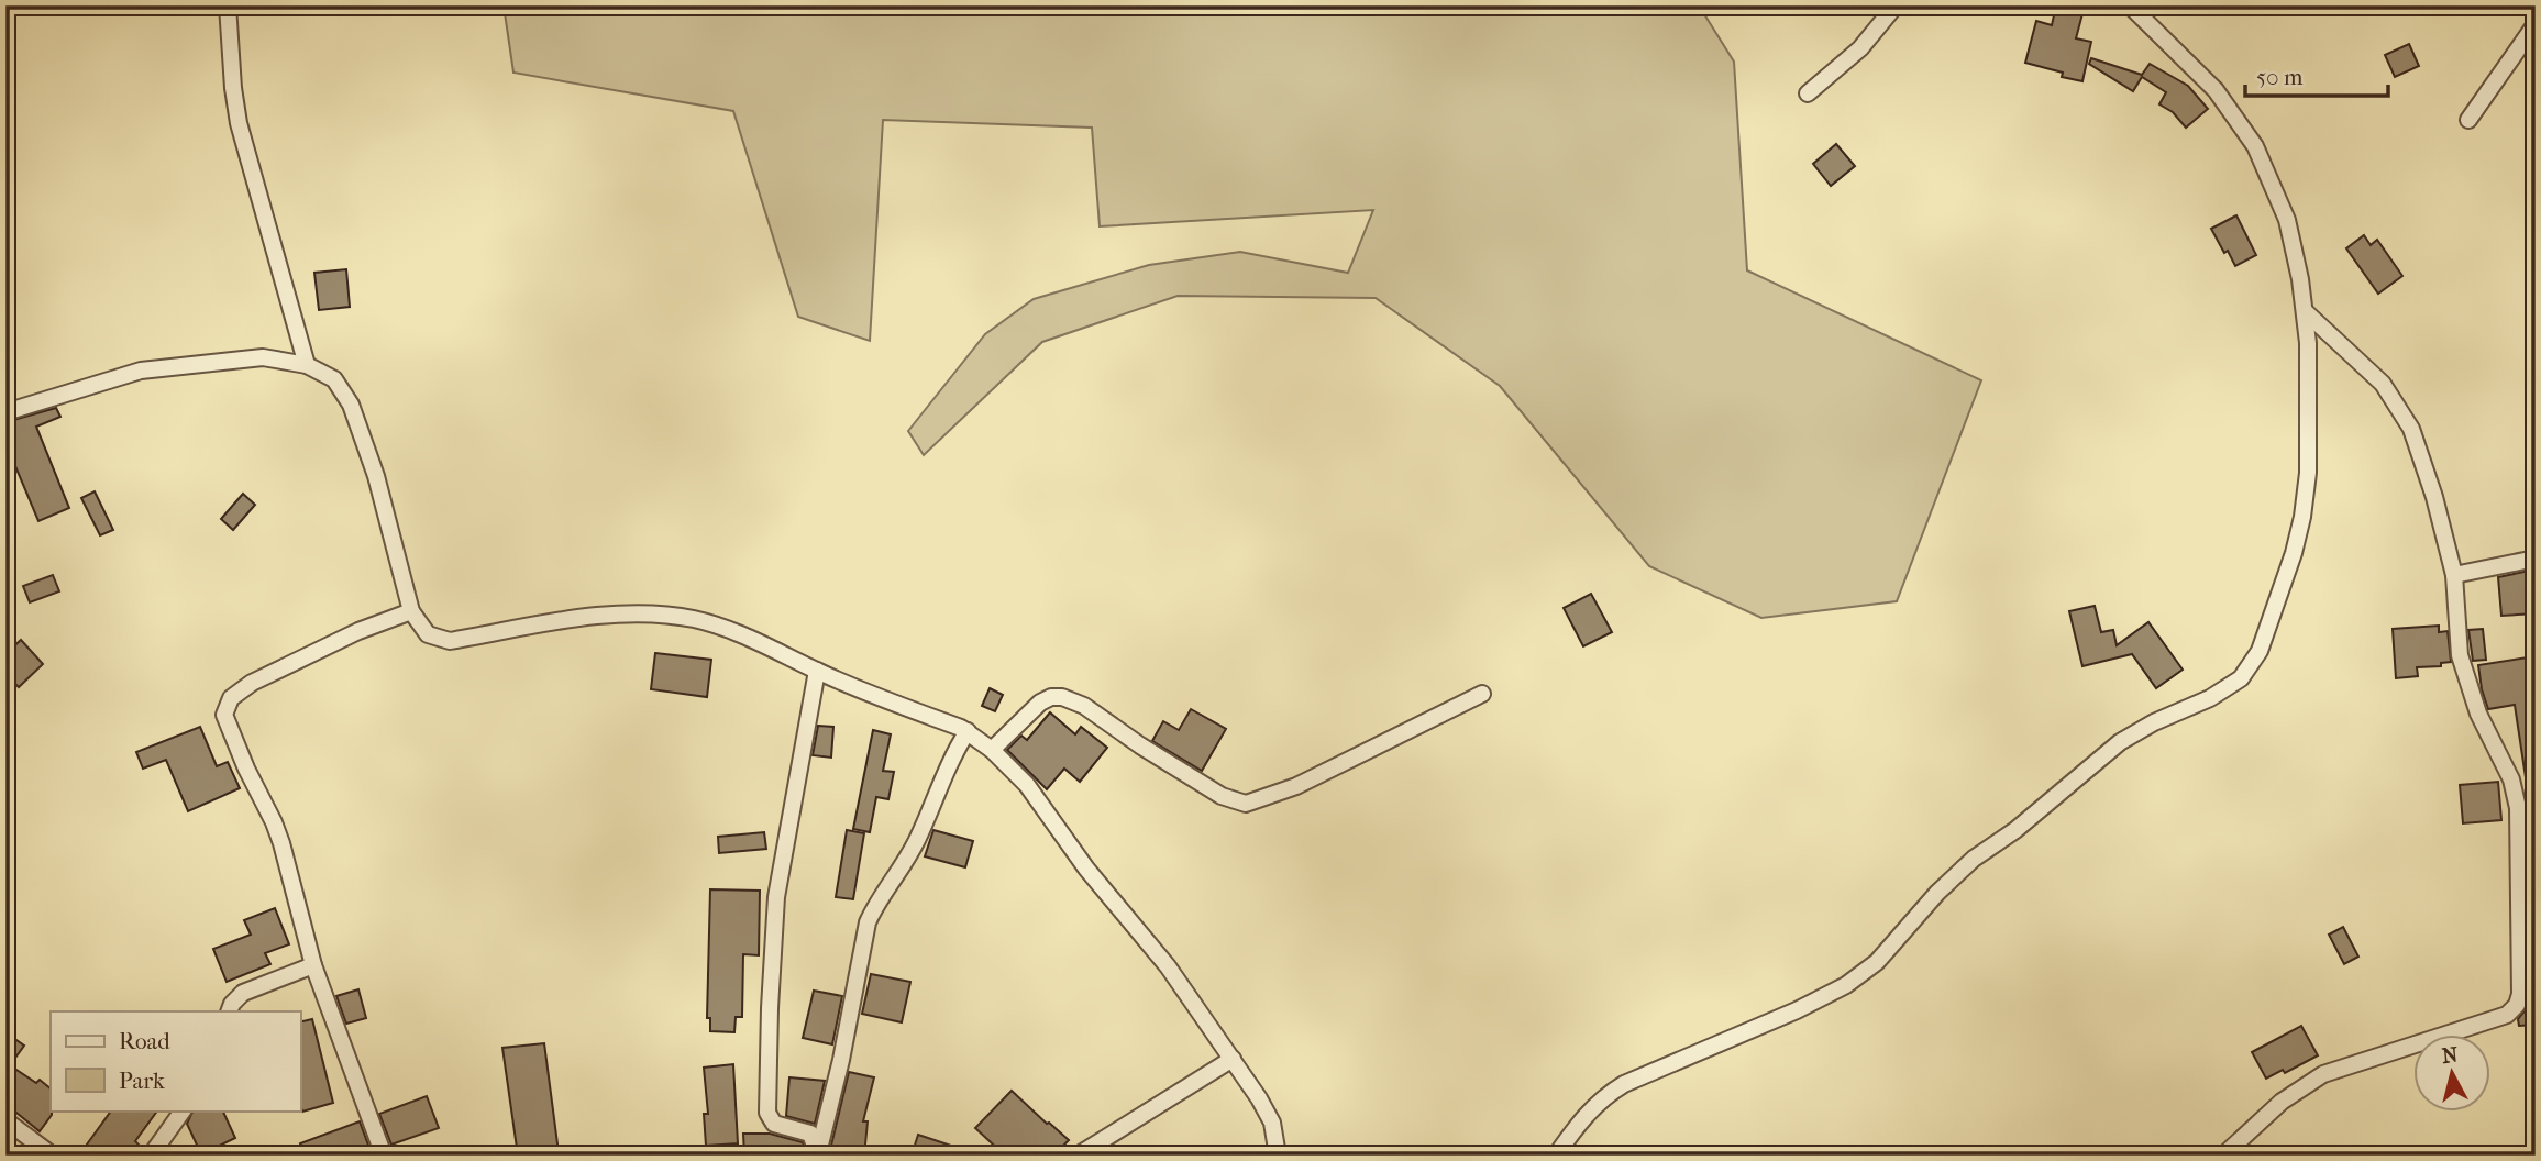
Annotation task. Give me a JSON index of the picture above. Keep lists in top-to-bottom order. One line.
{"legend":["Road","Park"],"scale_bar":"50 m","north":"top"}
